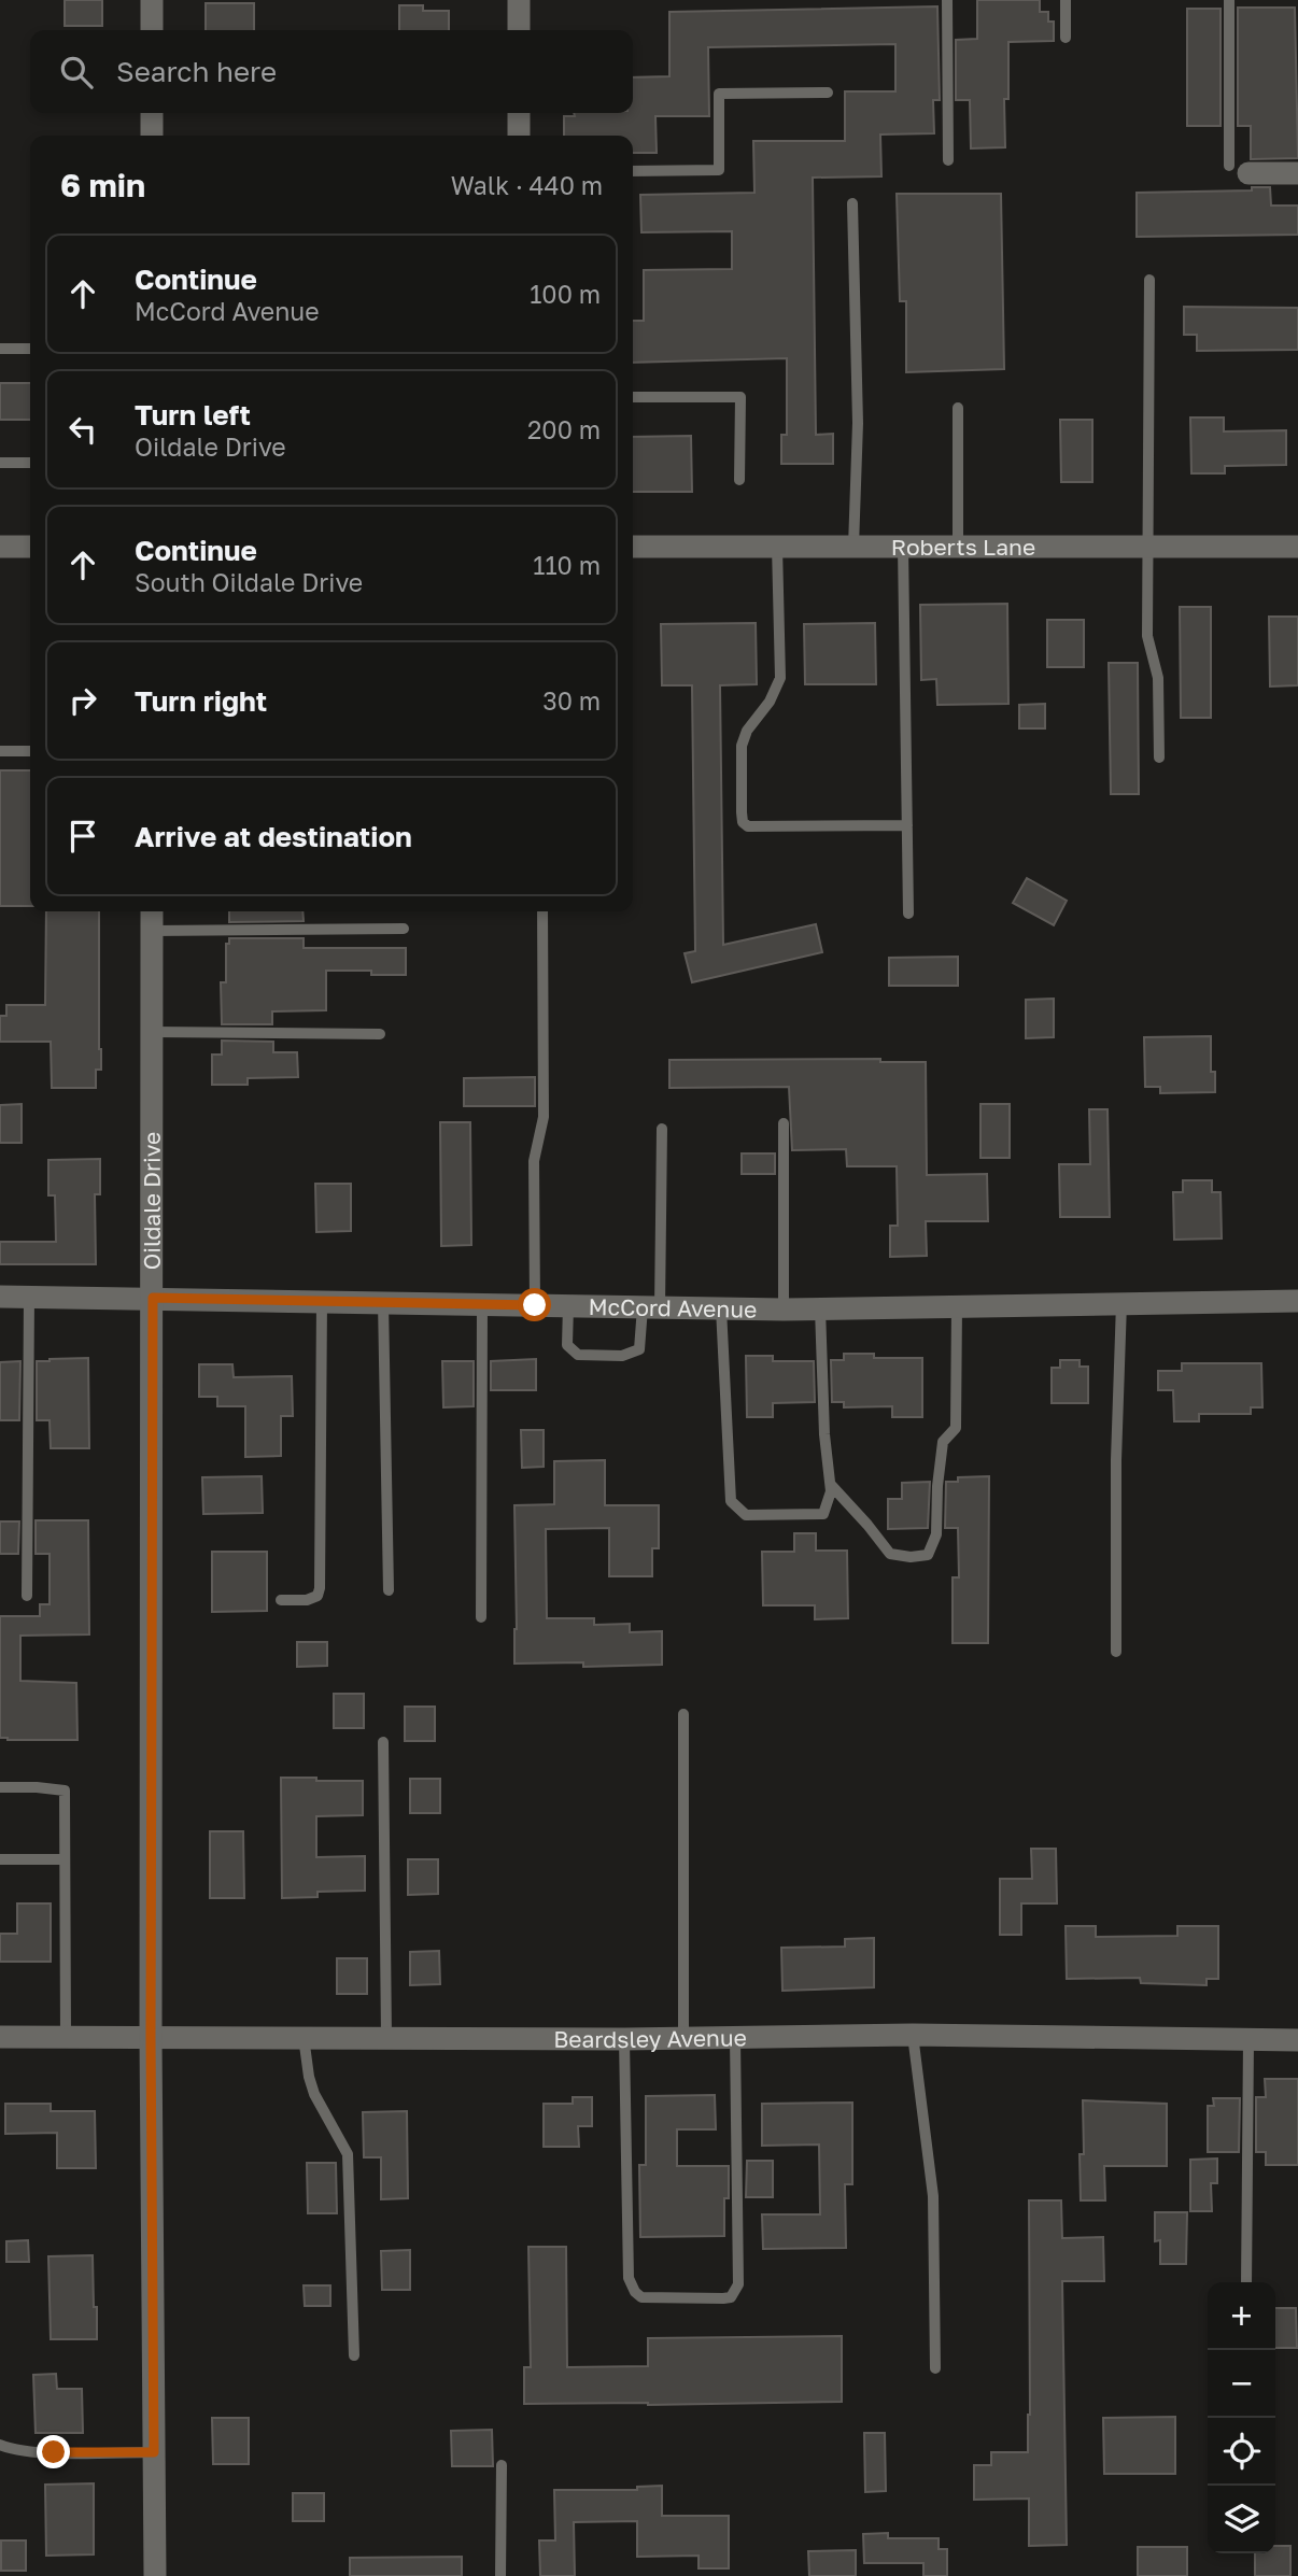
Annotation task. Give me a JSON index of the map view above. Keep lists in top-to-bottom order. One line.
{"streets":{"street":["Roberts Lane","Oildale Drive","McCord Avenue","Beardsley Avenue"]},"crossings":[["Oildale Drive","McCord Avenue"],["Oildale Drive","Beardsley Avenue"]],"page":{"search":"Search here","heading":["6 min","Walk · 440 m"],"list":[["Continue","McCord Avenue","100 m"],["Turn left","Oildale Drive","200 m"],["Continue","South Oildale Drive","110 m"],["Turn right","30 m"],"Arrive at destination"],"map_buttons":["+","−"]}}
